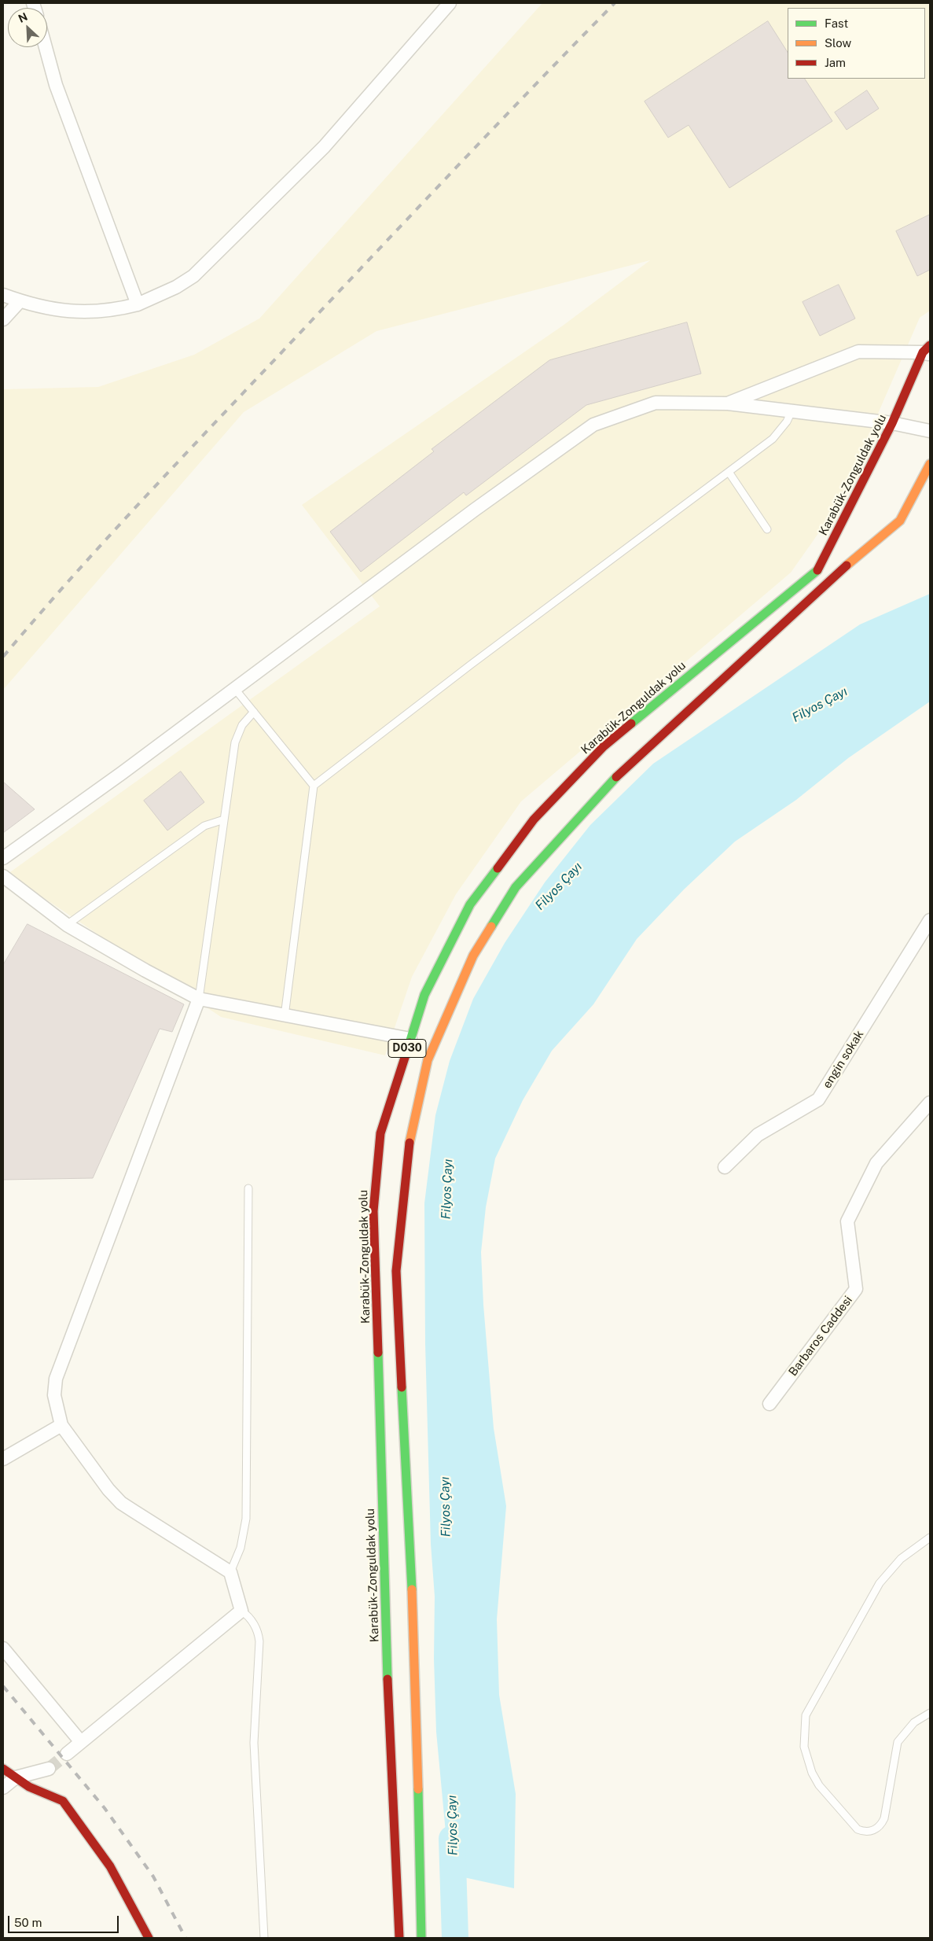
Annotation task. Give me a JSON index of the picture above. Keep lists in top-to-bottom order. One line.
{"streets":{"main road":["Karabük-Zonguldak yolu","D030"],"street":["engin sokak","Barbaros Caddesi"]},"water":["Filyos Çayı"],"legend":["Fast","Slow","Jam"],"scale_bar":"50 m","north":"top left"}
